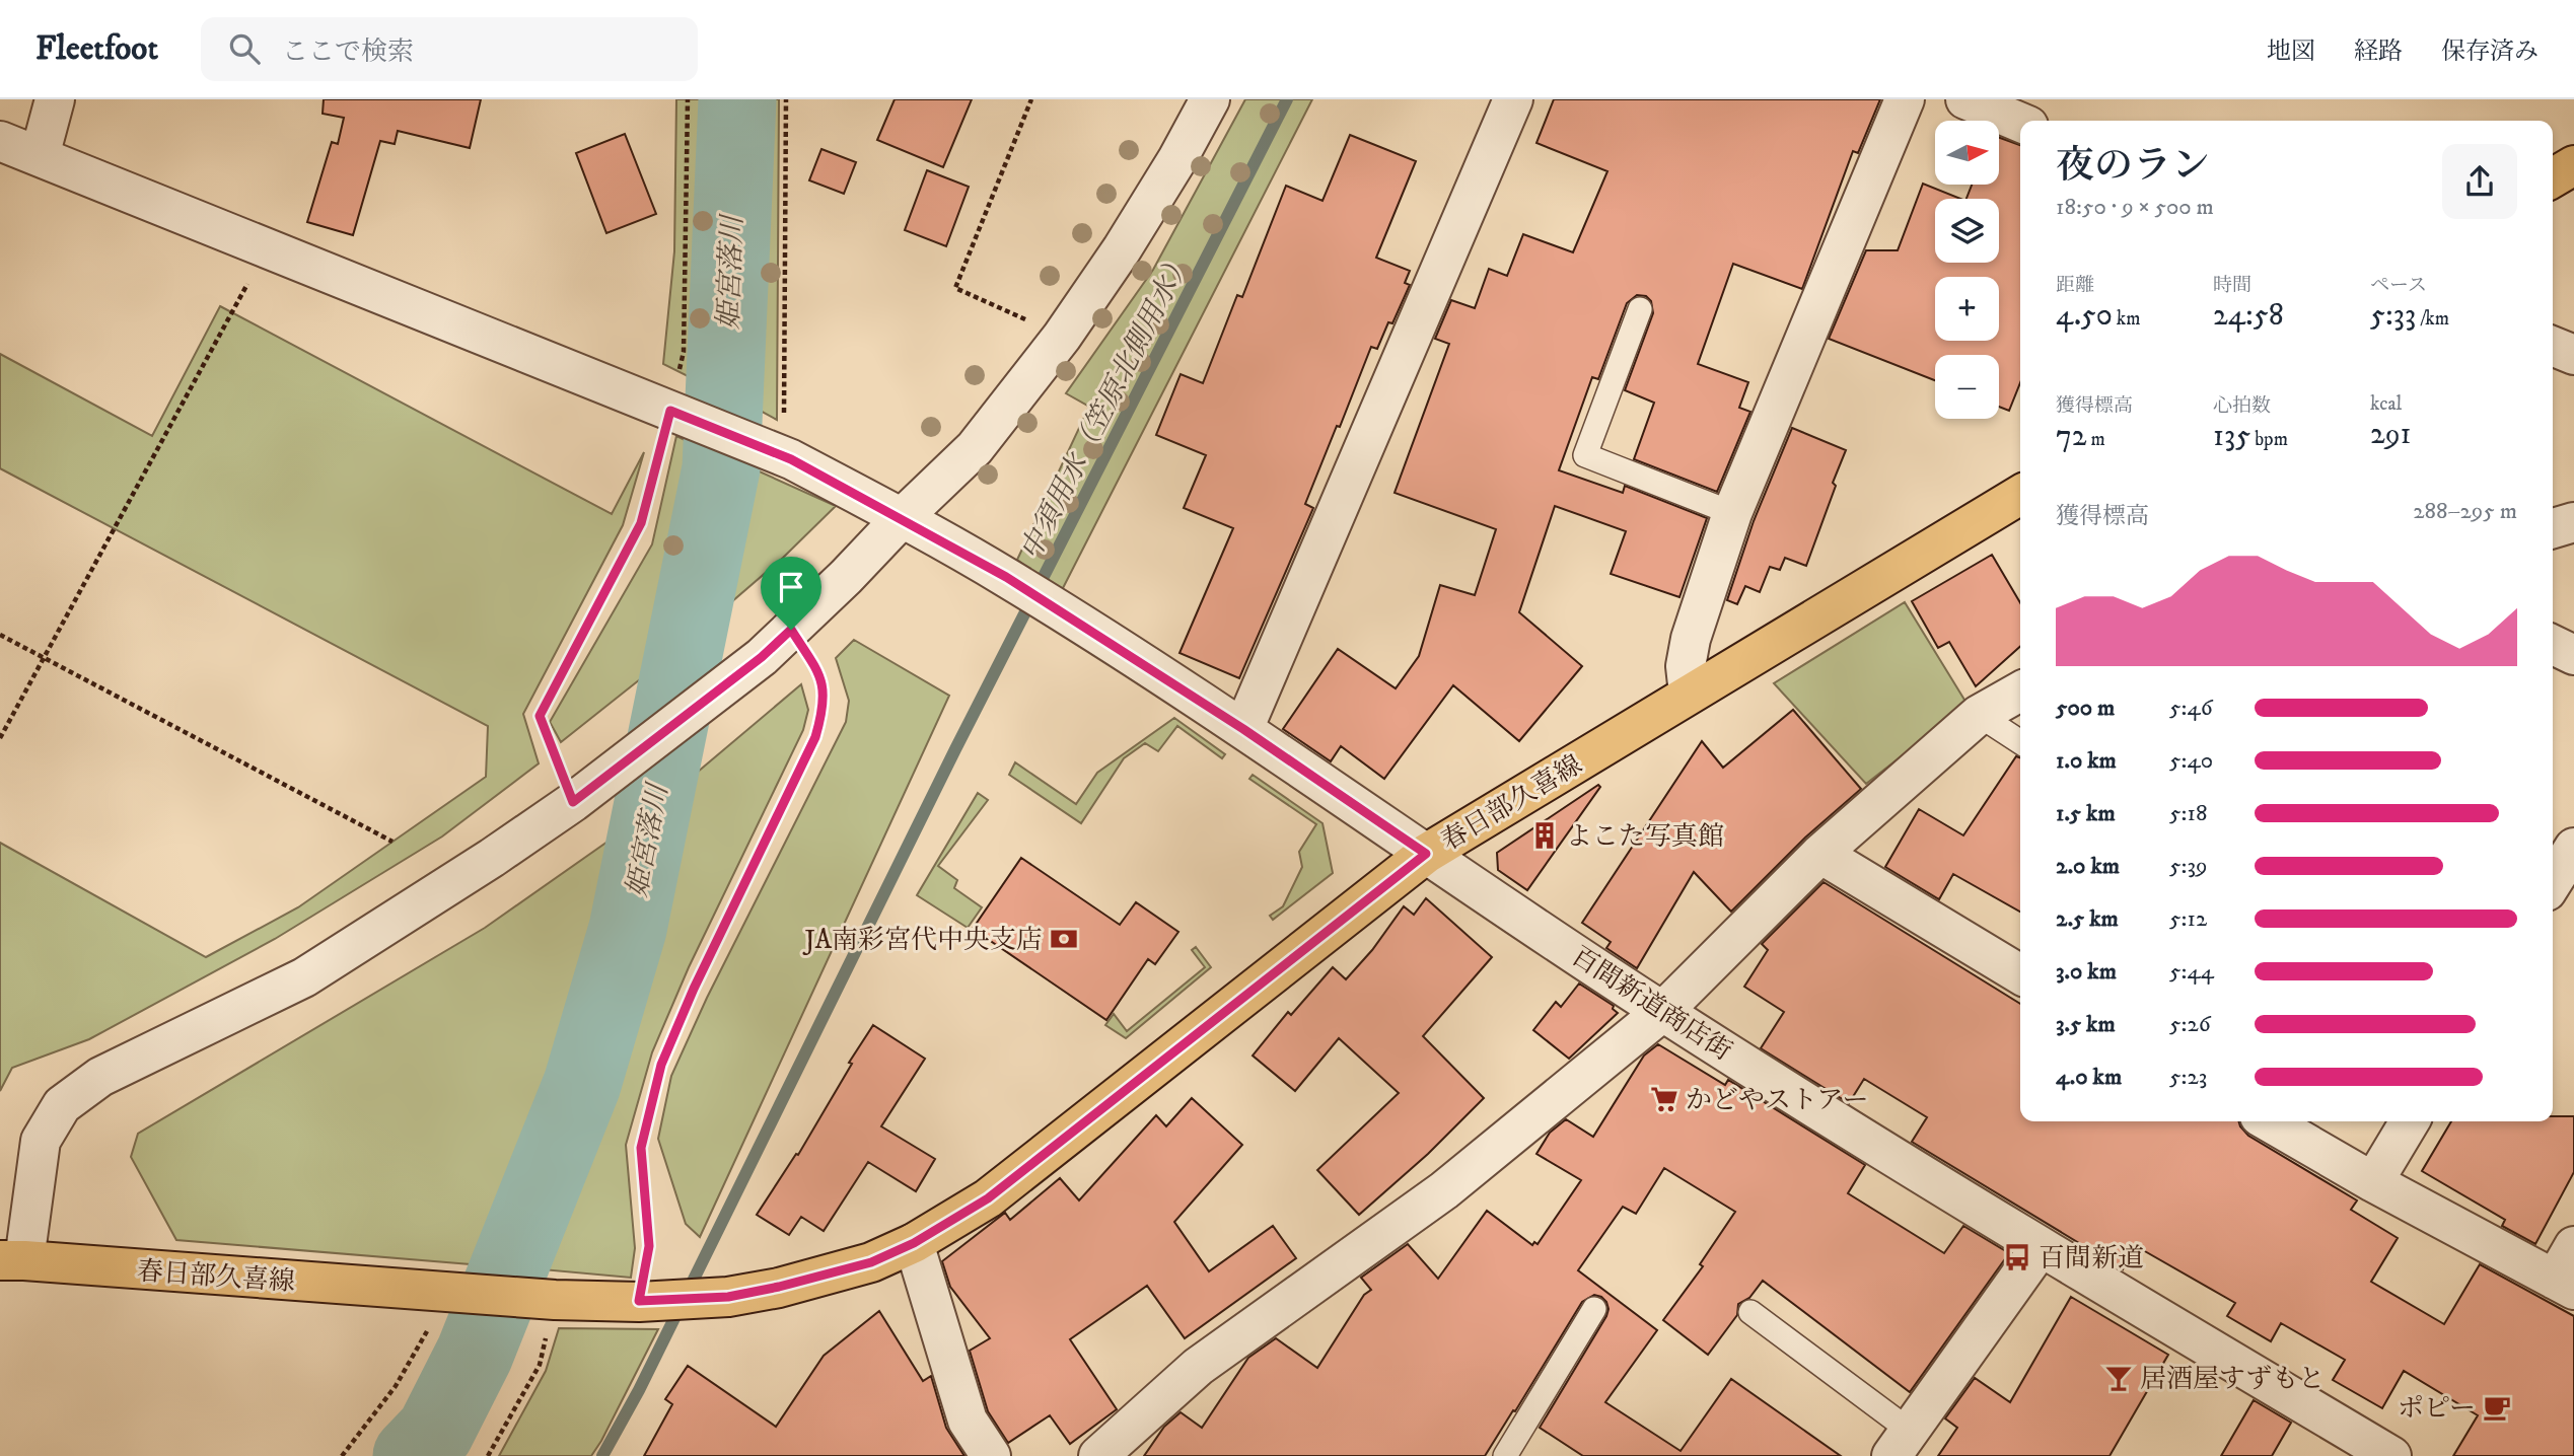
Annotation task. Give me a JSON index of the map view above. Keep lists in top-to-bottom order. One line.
{"streets":{"main road":["春日部久喜線"],"street":["百間新道商店街"]},"crossings":[["春日部久喜線","百間新道商店街"]],"water":["姫宮落川","中須用水（笠原北側用水）"],"places":{"building":["よこた写真館"],"bank":["JA南彩宮代中央支店"],"supermarket":["かどやストアー"],"bus stop":["百間新道"],"bar":["居酒屋すずもと"],"cafe":["ポピー"]},"north":"right","page":{"header":"Fleetfoot","search":"ここで検索","nav":["地図","経路","保存済み"],"map_buttons":["+","−"],"heading":["夜のラン","18:50 · 9 × 500 m"],"stats":[["距離","4.50 km"],["時間","24:58"],["ペース","5:33 /km"],["獲得標高","72 m"],["心拍数","135 bpm"],["kcal","291"]],"chart":["獲得標高","288–295 m"],"list":[{"name":"500 m","note":"5:46"},{"name":"1.0 km","note":"5:40"},{"name":"1.5 km","note":"5:18"},{"name":"2.0 km","note":"5:39"},{"name":"2.5 km","note":"5:12"},{"name":"3.0 km","note":"5:44"},{"name":"3.5 km","note":"5:26"},{"name":"4.0 km","note":"5:23"}]}}
